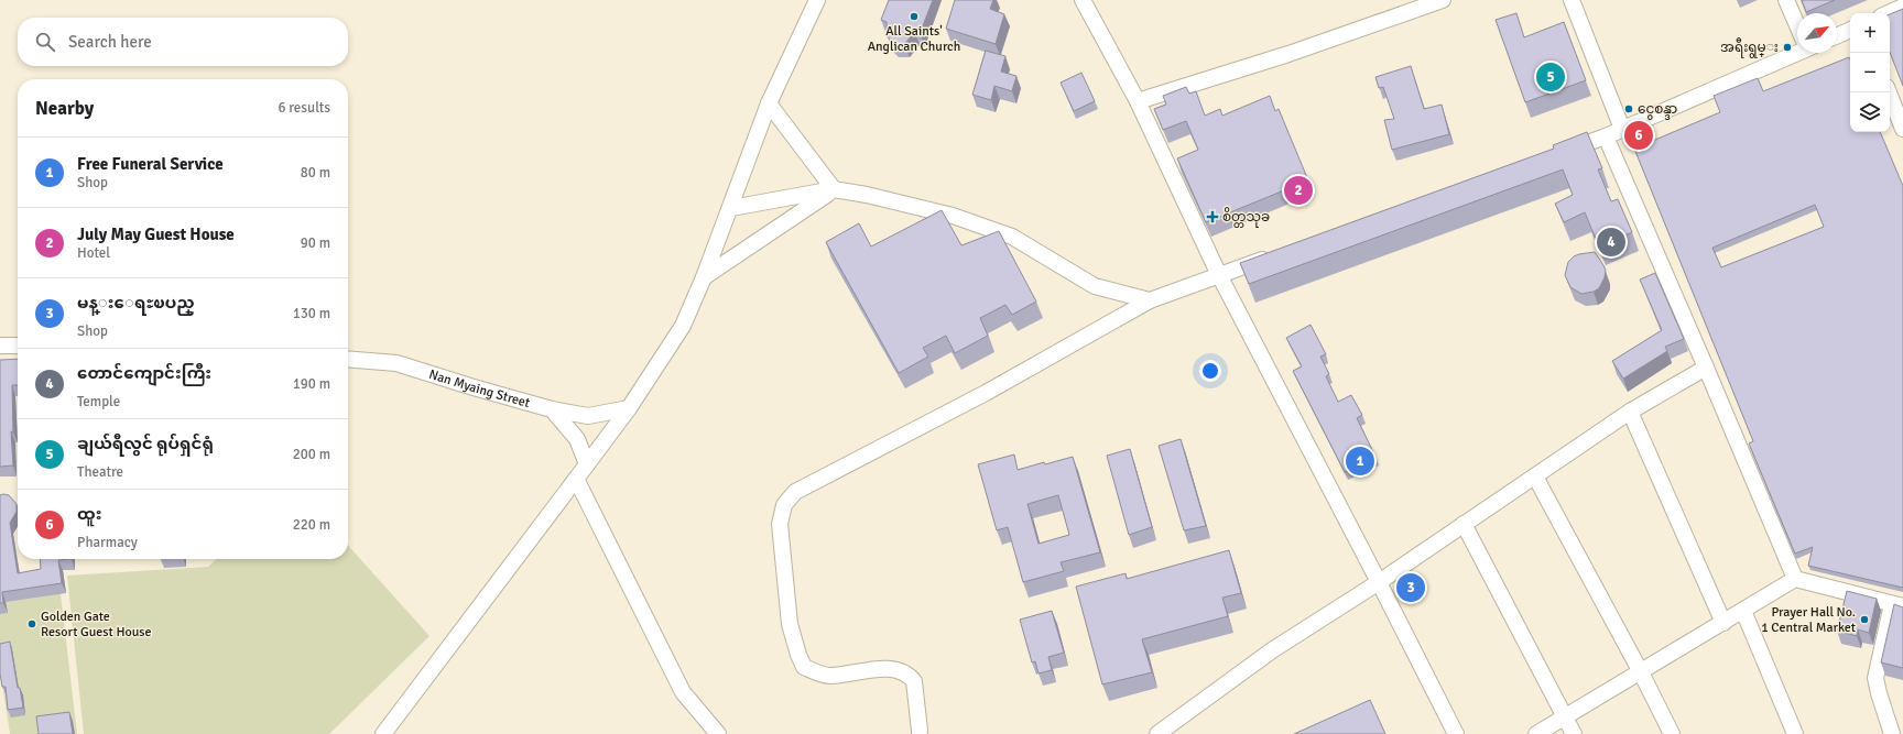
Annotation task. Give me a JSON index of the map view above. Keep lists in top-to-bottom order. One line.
{"streets":{"street":["Nan Myaing Street"]},"places":{"other":["All Saints' Anglican Church","အရီးရွမ္း","ငွေစန္ဒာ","Prayer Hall No. 1 Central Market","Golden Gate Resort Guest House"],"health":["စိတ္တသုခ"]},"north":"top right","page":{"map_buttons":["+","−"],"search":"Search here","pins":["5","6","2","4","1","3"],"heading":["Nearby","6 results"],"list":[{"mark":"1","name":"Free Funeral Service","note":"Shop","value":"80 m"},{"mark":"2","name":"July May Guest House","note":"Hotel","value":"90 m"},{"mark":"3","name":"မန္းေရႊၿပည္","note":"Shop","value":"130 m"},{"mark":"4","name":"တောင်ကျောင်းကြီး","note":"Temple","value":"190 m"},{"mark":"5","name":"ချယ်ရီလွင် ရုပ်ရှင်ရုံ","note":"Theatre","value":"200 m"},{"mark":"6","name":"ထူး","note":"Pharmacy","value":"220 m"}]}}
